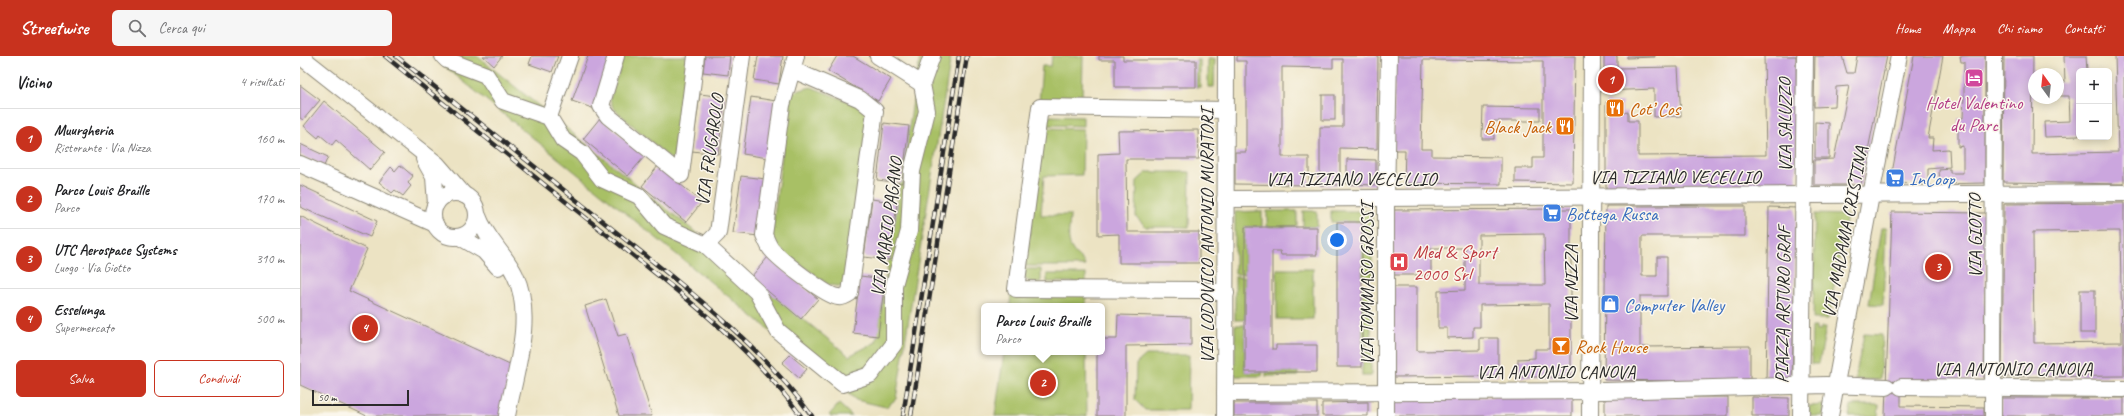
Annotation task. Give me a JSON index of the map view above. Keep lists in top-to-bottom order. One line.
{"streets":{"street":["VIA SALUZZO","VIA FRUGAROLO","VIA TIZIANO VECELLIO","VIA MARIO PAGANO","VIA MADAMA CRISTINA","VIA LODOVICO ANTONIO MURATORI","VIA GIOTTO","VIA TOMMASO GROSSI","VIA NIZZA","PIAZZA ARTURO GRAF","VIA ANTONIO CANOVA"]},"crossings":[["VIA SALUZZO","VIA TIZIANO VECELLIO"],["VIA SALUZZO","PIAZZA ARTURO GRAF"],["VIA FRUGAROLO","VIA MARIO PAGANO"],["VIA TIZIANO VECELLIO","VIA MADAMA CRISTINA"],["VIA TIZIANO VECELLIO","VIA LODOVICO ANTONIO MURATORI"],["VIA TIZIANO VECELLIO","VIA GIOTTO"],["VIA TIZIANO VECELLIO","VIA TOMMASO GROSSI"],["VIA TIZIANO VECELLIO","VIA NIZZA"],["VIA TIZIANO VECELLIO","PIAZZA ARTURO GRAF"],["VIA MADAMA CRISTINA","VIA ANTONIO CANOVA"],["VIA LODOVICO ANTONIO MURATORI","VIA ANTONIO CANOVA"],["VIA GIOTTO","VIA ANTONIO CANOVA"],["VIA TOMMASO GROSSI","VIA ANTONIO CANOVA"],["VIA NIZZA","VIA ANTONIO CANOVA"],["PIAZZA ARTURO GRAF","VIA ANTONIO CANOVA"]],"places":{"hotel":["Hotel Valentino du Parc"],"restaurant":["Cot’ Cos","Black Jack"],"supermarket":["InCoop","Bottega Russa"],"hospital":["Med & Sport 2000 Srl"],"shop":["Computer Valley"],"bar":["Rock House"]},"scale_bar":"50 m","north":"top","page":{"header":"Streetwise","search":"Cerca qui","nav":["Home","Mappa","Chi siamo","Contatti"],"heading":["Vicino","4 risultati"],"pins":["1","3","4","2"],"map_buttons":["+","−"],"list":[{"mark":"1","name":"Muurgheria","note":"Ristorante · Via Nizza","value":"160 m"},{"mark":"2","name":"Parco Louis Braille","note":"Parco","value":"170 m"},{"mark":"3","name":"UTC Aerospace Systems","note":"Luogo · Via Giotto","value":"310 m"},{"mark":"4","name":"Esselunga","note":"Supermercato","value":"500 m"}],"popup":["Parco Louis Braille","Parco"],"buttons":["Salva","Condividi"],"scale":"50 m"}}
